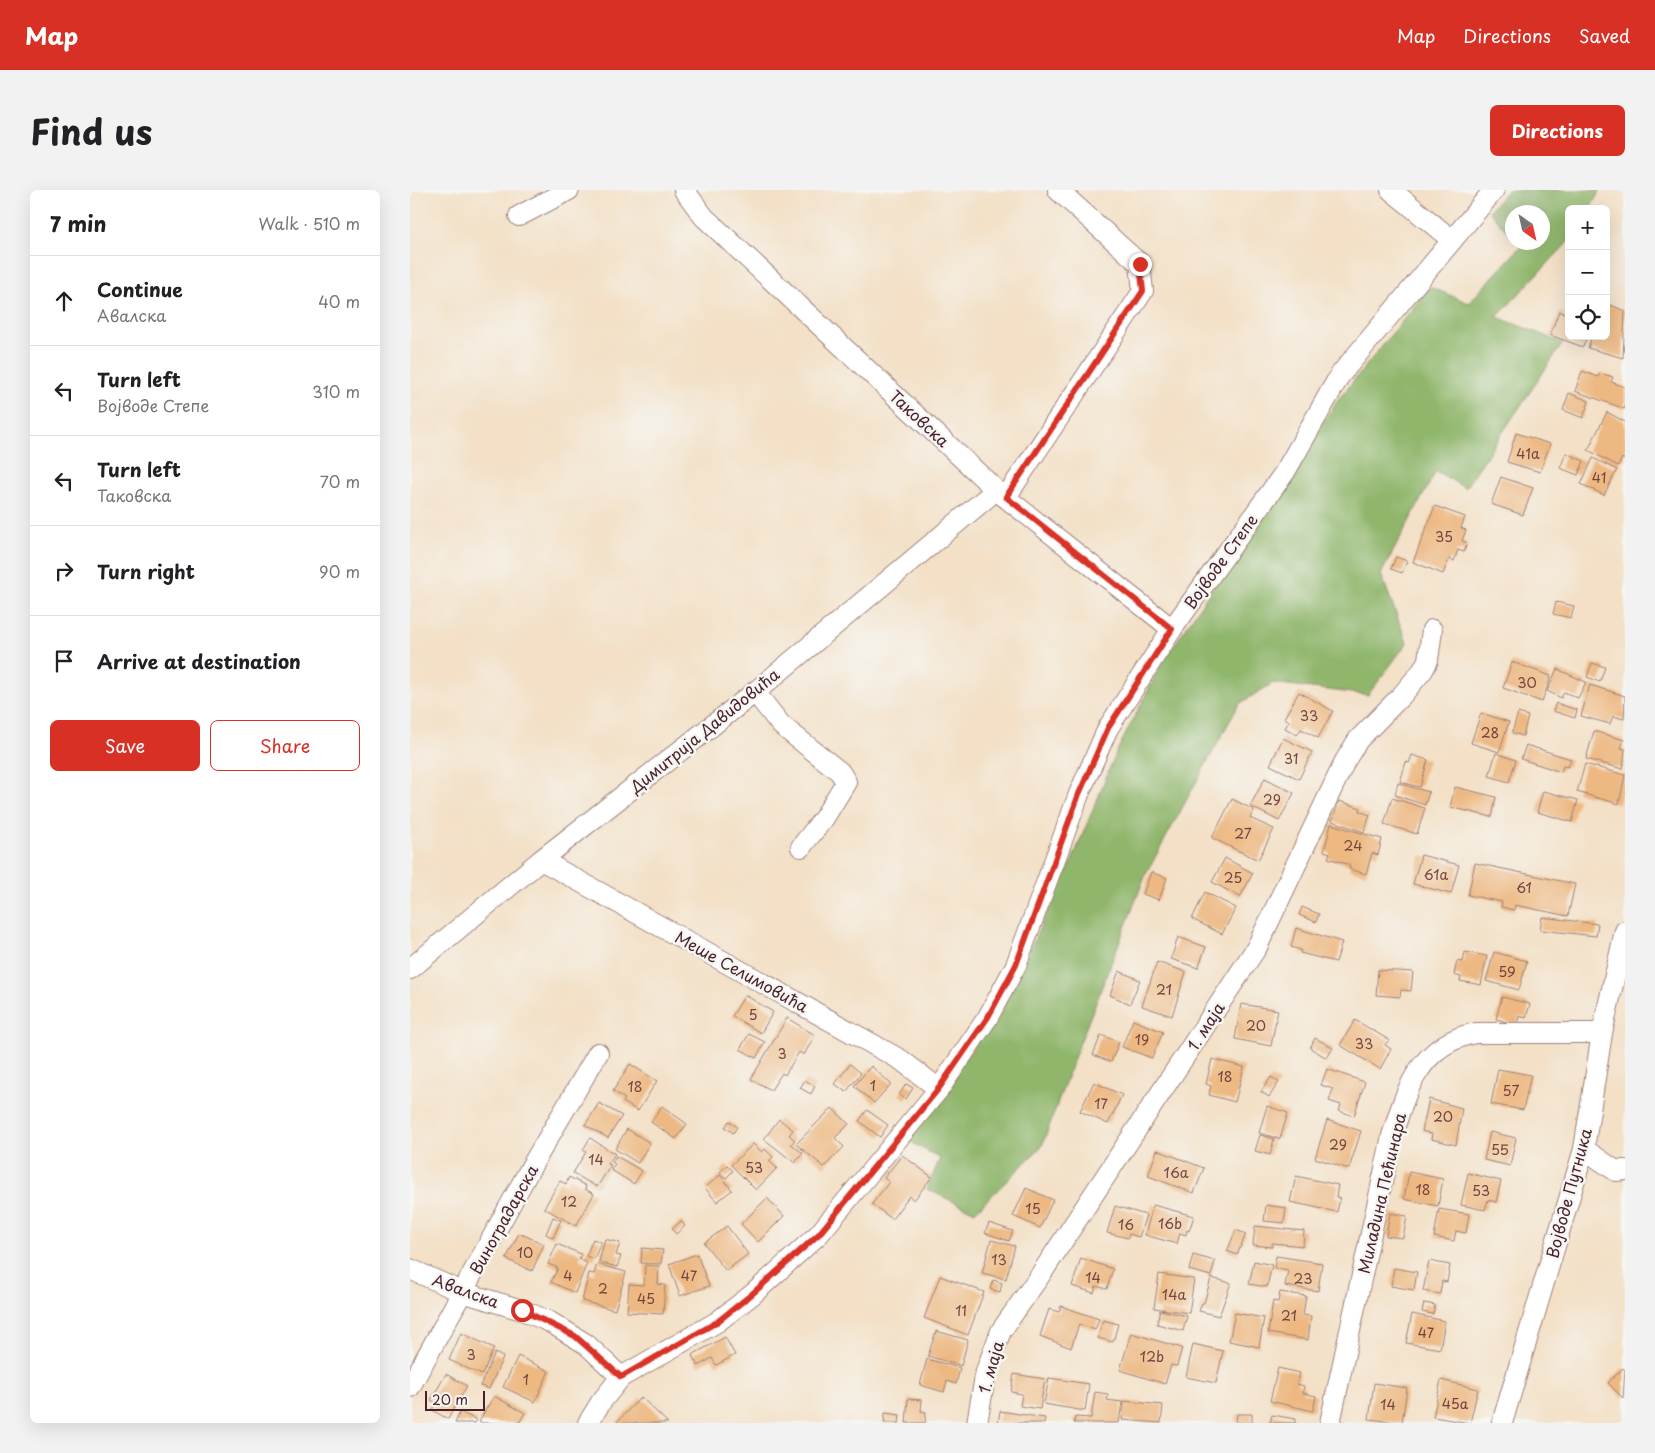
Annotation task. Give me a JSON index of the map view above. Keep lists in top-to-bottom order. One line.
{"streets":{"street":["Таковска","Војводе Степе","Димитрија Давидовића","Меше Селимовића","1. маја","Миладина Пећинара","Војводе Путника","Виноградарска","Авалска"]},"crossings":[["Таковска","Војводе Степе"],["Таковска","Димитрија Давидовића"],["Војводе Степе","Меше Селимовића"],["Војводе Степе","Авалска"],["Димитрија Давидовића","Меше Селимовића"],["Миладина Пећинара","Војводе Путника"],["Виноградарска","Авалска"]],"house_numbers":["41a","41","35","30","33","28","31","29","27","24","61a","25","61","59","21","5","20","19","33","3","18","1","18","57","17","20","29","55","14","53","16a","18","53","12","15","16b","16","10","13","4","47","14","23","2","14a","45","11","21","47","3","12b","1","45a","14"],"scale_bar":"20 m","north":"bottom right","page":{"header":"Map","nav":["Map","Directions","Saved"],"title":"Find us","buttons":["Directions",["Save","Share"]],"heading":["7 min","Walk · 510 m"],"map_buttons":["+","−"],"list":[["Continue","Авалска","40 m"],["Turn left","Војводе Степе","310 m"],["Turn left","Таковска","70 m"],["Turn right","90 m"],"Arrive at destination"],"scale":"20 m"}}
